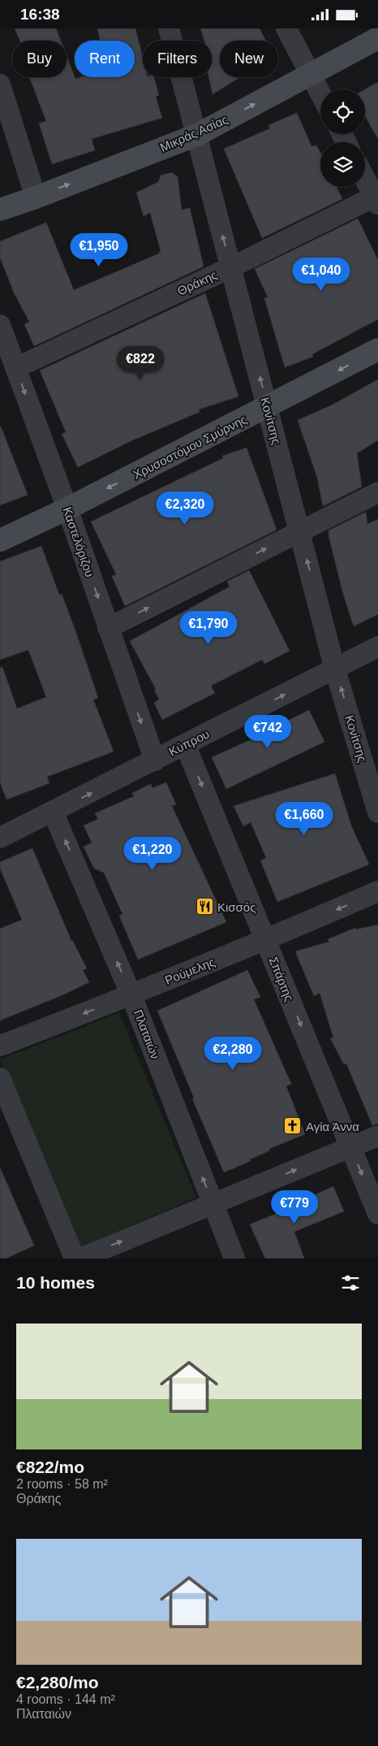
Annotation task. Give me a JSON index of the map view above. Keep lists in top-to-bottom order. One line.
{"streets":{"street":["Μικράς Ασίας","Θράκης","Κονίτσης","Χρυσοστόμου Σμύρνης","Καστελόριζου","Κύπρου","Ρούμελης","Σπάρτης","Πλαταιών"]},"crossings":[["Μικράς Ασίας","Κονίτσης"],["Θράκης","Κονίτσης"],["Θράκης","Καστελόριζου"],["Κονίτσης","Χρυσοστόμου Σμύρνης"],["Κονίτσης","Κύπρου"],["Χρυσοστόμου Σμύρνης","Καστελόριζου"],["Καστελόριζου","Κύπρου"],["Κύπρου","Σπάρτης"],["Κύπρου","Πλαταιών"],["Ρούμελης","Σπάρτης"],["Ρούμελης","Πλαταιών"]],"one_way":["Μικράς Ασίας","Κονίτσης","Καστελόριζου","Ρούμελης","Σπάρτης"],"places":{"restaurant":["Κισσός"],"church":["Αγία Άννα"]},"page":{"status":"16:38","chip":["Buy","Rent","Filters","New"],"price":["€1,950","€1,040","€822","€2,320","€1,790","€742","€1,660","€1,220","€2,280","€779"],"heading":"10 homes","list":[{"name":"€822/mo","note":"2 rooms · 58 m² · Θράκης"},{"name":"€2,280/mo","note":"4 rooms · 144 m² · Πλαταιών"}]}}
